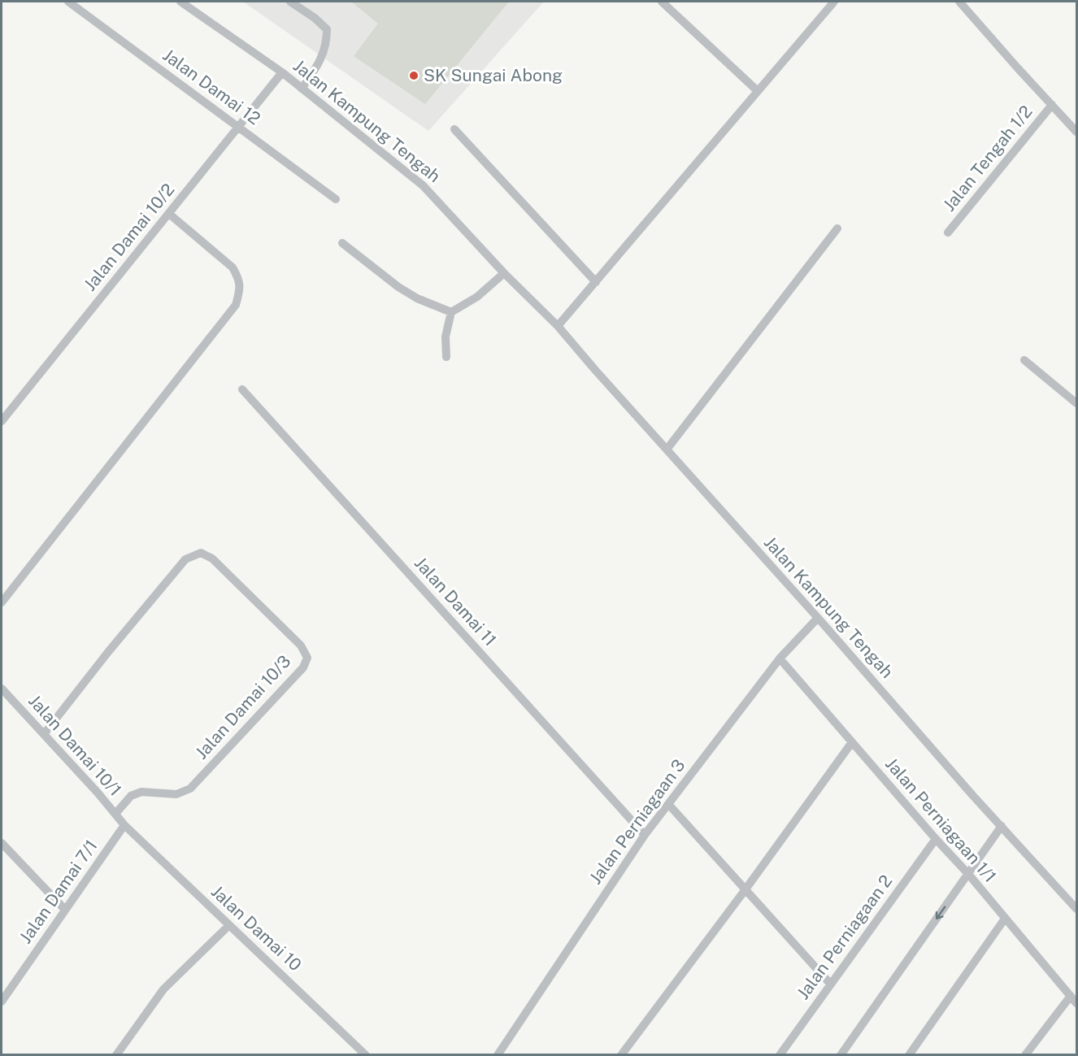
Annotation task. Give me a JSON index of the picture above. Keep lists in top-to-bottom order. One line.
{"streets":{"street":["Jalan Damai 12","Jalan Kampung Tengah","Jalan Tengah 1/2","Jalan Damai 10/2","Jalan Damai 11","Jalan Damai 10/3","Jalan Damai 10/1","Jalan Perniagaan 1/1","Jalan Perniagaan 3","Jalan Damai 7/1","Jalan Damai 10","Jalan Perniagaan 2"]},"crossings":[["Jalan Damai 12","Jalan Damai 10/2"],["Jalan Kampung Tengah","Jalan Damai 10/2"],["Jalan Kampung Tengah","Jalan Perniagaan 3"],["Jalan Damai 11","Jalan Perniagaan 3"],["Jalan Damai 10/3","Jalan Damai 10/1"],["Jalan Damai 10/1","Jalan Damai 7/1"],["Jalan Damai 10/1","Jalan Damai 10"],["Jalan Perniagaan 1/1","Jalan Perniagaan 3"],["Jalan Perniagaan 1/1","Jalan Perniagaan 2"],["Jalan Damai 7/1","Jalan Damai 10"]],"places":["SK Sungai Abong"]}
